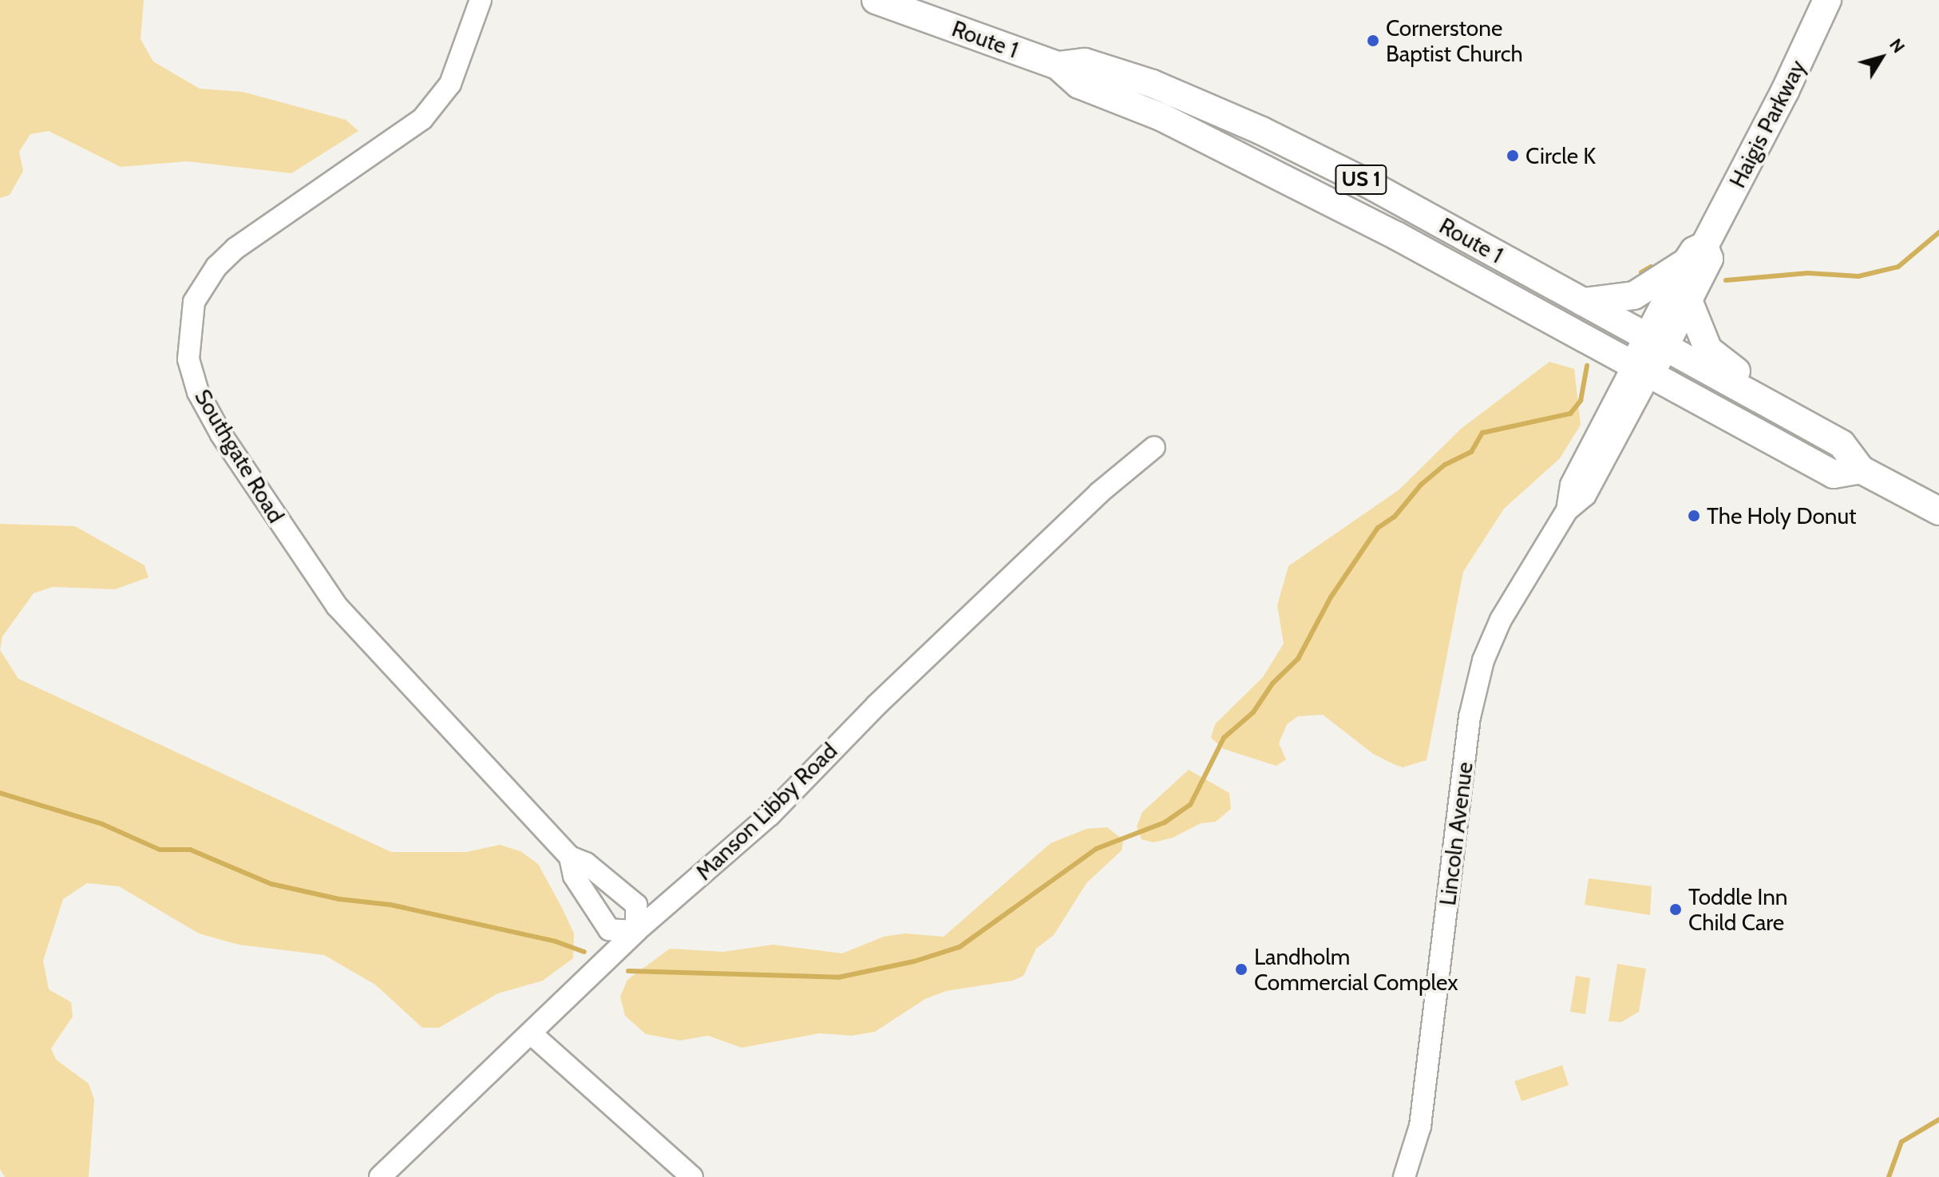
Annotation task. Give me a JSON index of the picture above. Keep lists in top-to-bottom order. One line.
{"streets":{"main road":["Route 1","Haigis Parkway","US 1"],"street":["Southgate Road","Manson Libby Road","Lincoln Avenue"]},"crossings":[["Route 1","Haigis Parkway"],["Route 1","Lincoln Avenue"],["Haigis Parkway","Lincoln Avenue"],["Southgate Road","Manson Libby Road"]],"places":["Cornerstone Baptist Church","Circle K","The Holy Donut","Toddle Inn Child Care","Landholm Commercial Complex"],"north":"top right"}
